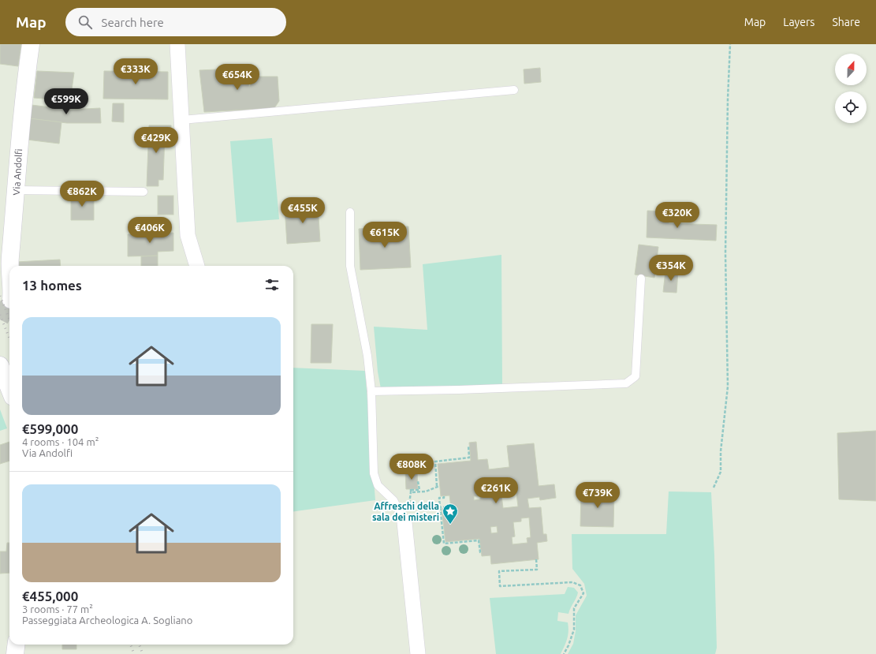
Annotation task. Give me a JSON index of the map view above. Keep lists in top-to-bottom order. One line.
{"streets":{"street":["Via Andolfi"]},"places":{"place":["Affreschi della sala dei misteri"]},"north":"top","page":{"header":"Map","search":"Search here","nav":["Map","Layers","Share"],"price":["€333K","€654K","€599K","€429K","€862K","€455K","€320K","€406K","€615K","€354K","€808K","€261K","€739K"],"heading":"13 homes","list":[{"name":"€599,000","note":"4 rooms · 104 m² · Via Andolfi"},{"name":"€455,000","note":"3 rooms · 77 m² · Passeggiata Archeologica A. Sogliano"}]}}
